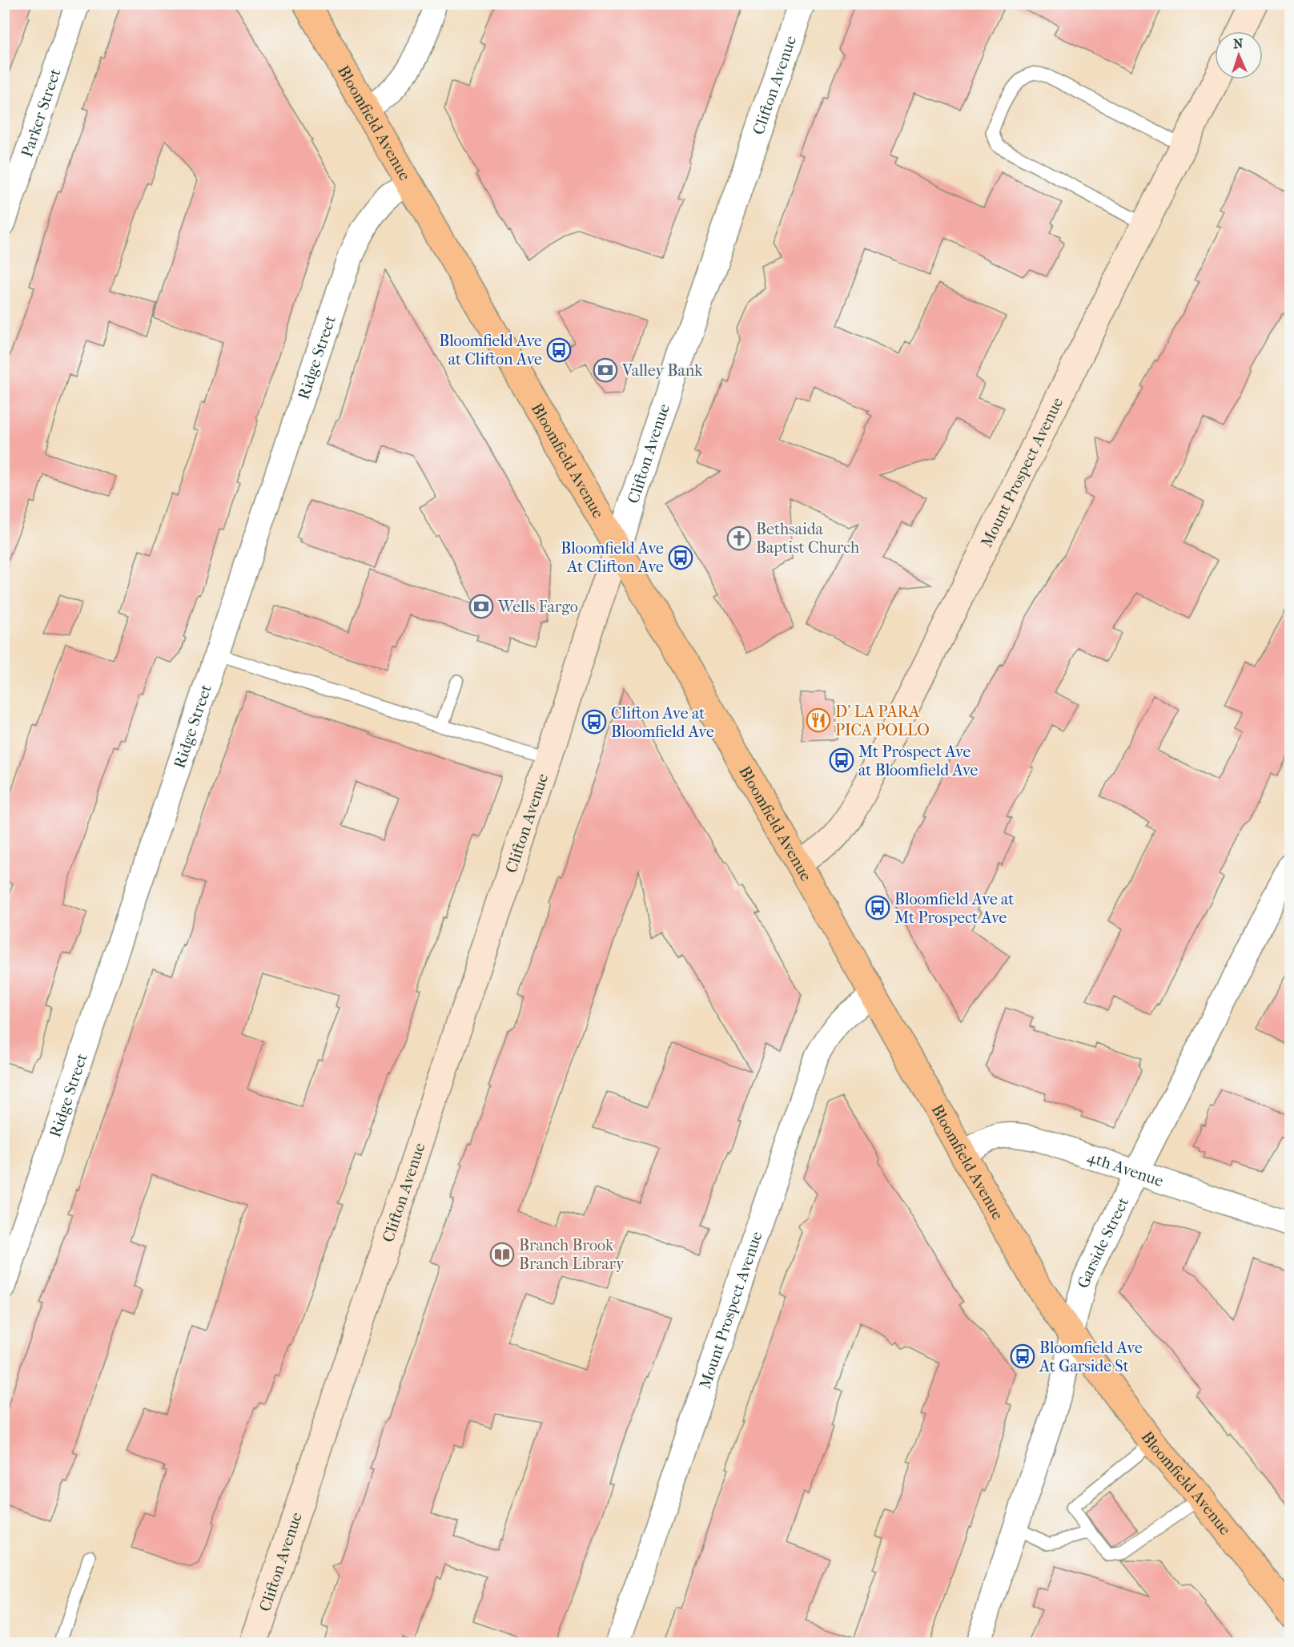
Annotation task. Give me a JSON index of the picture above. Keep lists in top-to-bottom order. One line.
{"streets":{"main road":["Clifton Avenue","Bloomfield Avenue","Mount Prospect Avenue"],"street":["Parker Street","Ridge Street","4th Avenue","Garside Street"]},"crossings":[["Clifton Avenue","Bloomfield Avenue"],["Bloomfield Avenue","Ridge Street"],["Bloomfield Avenue","Mount Prospect Avenue"],["Bloomfield Avenue","4th Avenue"],["Bloomfield Avenue","Garside Street"],["4th Avenue","Garside Street"]],"places":{"bus stop":["Bloomfield Ave at Clifton Ave","Bloomfield Ave At Clifton Ave","Clifton Ave at Bloomfield Ave","Mt Prospect Ave at Bloomfield Ave","Bloomfield Ave at Mt Prospect Ave","Bloomfield Ave At Garside St"],"bank":["Valley Bank","Wells Fargo"],"church":["Bethsaida Baptist Church"],"restaurant":["D' LA PARA PICA POLLO"],"library":["Branch Brook Branch Library"]},"north":"top"}
